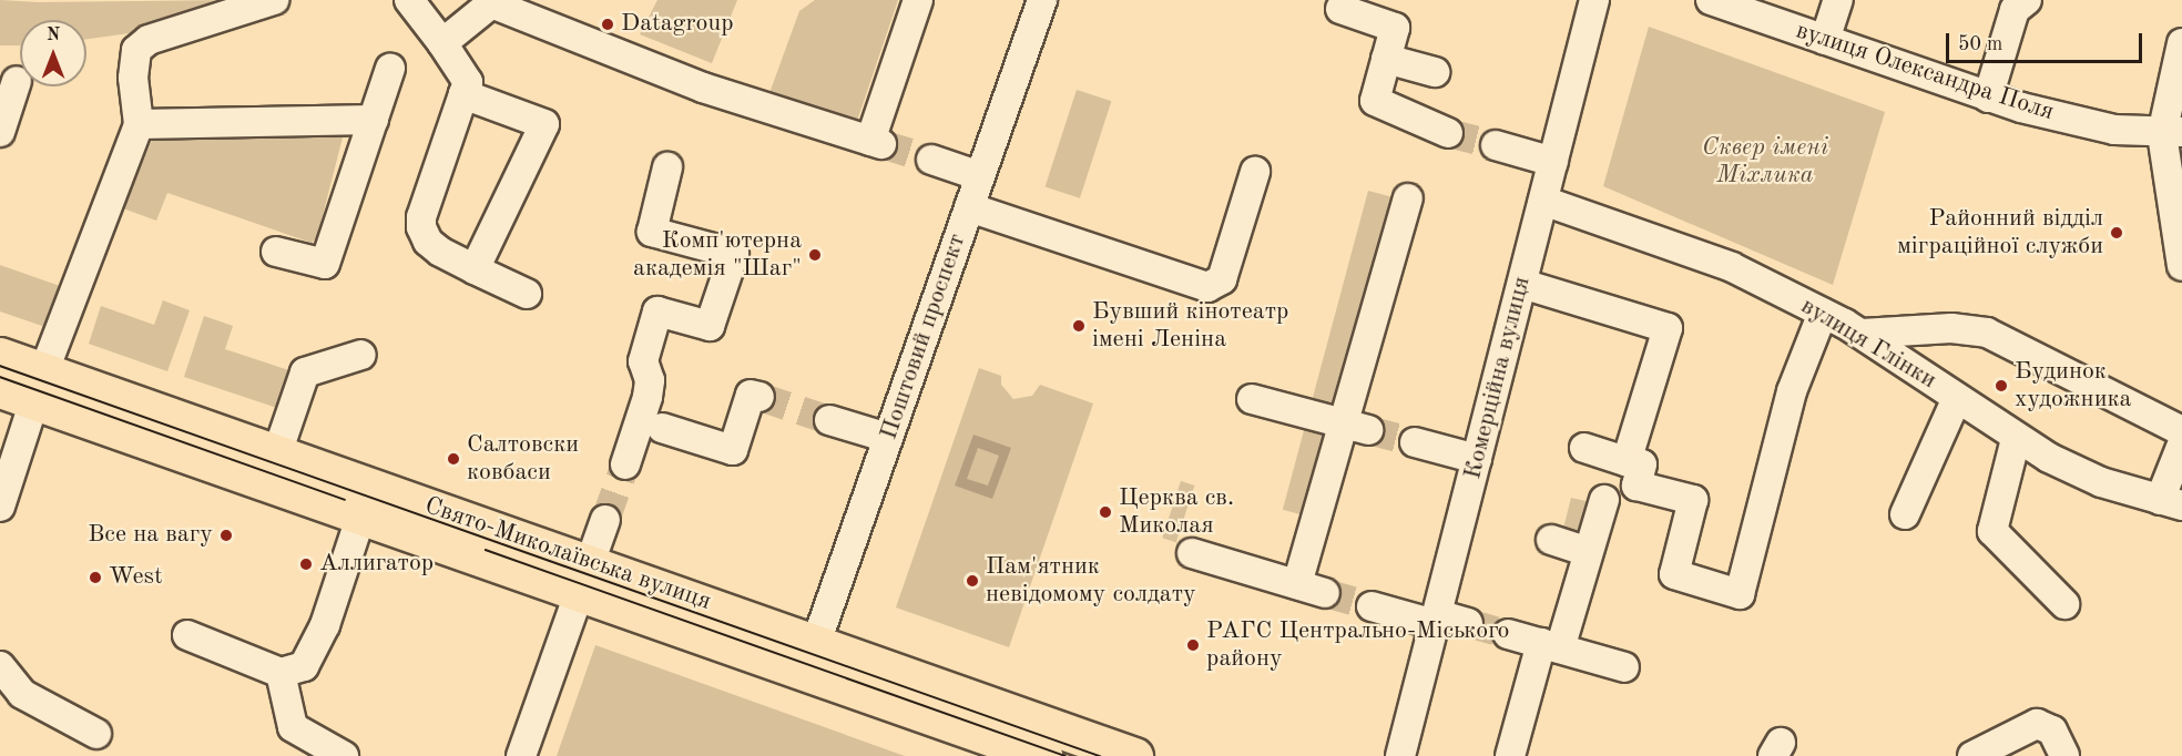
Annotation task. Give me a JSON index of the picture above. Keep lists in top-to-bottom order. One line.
{"streets":{"main road":["Свято-Миколаївська вулиця"],"street":["вулиця Олександра Поля","Поштовий проспект","вулиця Глінки","Комерційна вулиця"]},"crossings":[["Поштовий проспект","Свято-Миколаївська вулиця"],["вулиця Глінки","Комерційна вулиця"]],"parks":["Сквер імені Міхлика"],"places":["Datagroup","Районний вiддiл мiграцiйної служби","Комп'ютерна академія \"Шаг\"","Бувший кінотеатр імені Леніна","Будинок художника","Салтовски ковбаси","Церква св. Миколая","Все на вагу","Аллигатор","West","Пам'ятник невідомому солдату","РАГС Центрально-Міського району"],"scale_bar":"50 m","north":"top"}
